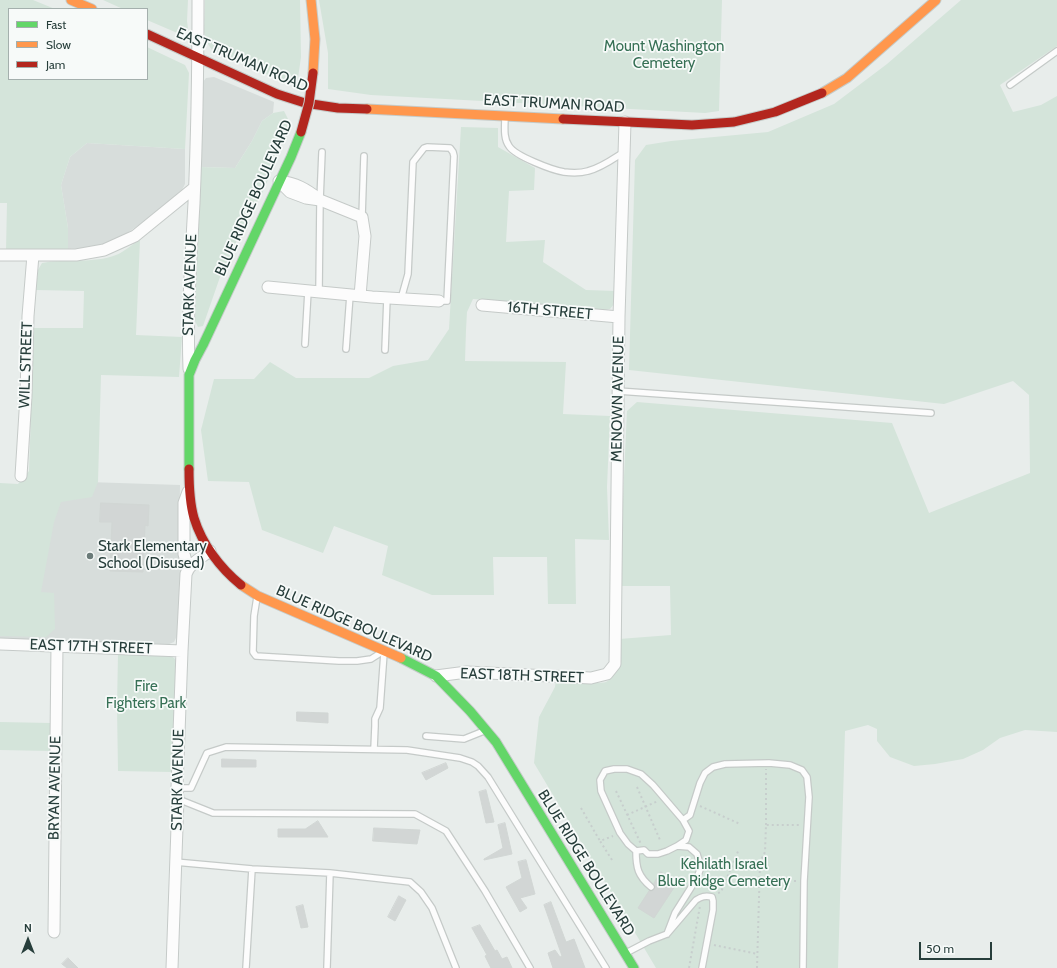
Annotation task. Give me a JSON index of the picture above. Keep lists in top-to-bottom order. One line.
{"streets":{"main road":["EAST TRUMAN ROAD","BLUE RIDGE BOULEVARD","STARK AVENUE"],"street":["16TH STREET","WILL STREET","MENOWN AVENUE","EAST 17TH STREET","EAST 18TH STREET","BRYAN AVENUE"]},"crossings":[["EAST TRUMAN ROAD","STARK AVENUE"],["EAST TRUMAN ROAD","MENOWN AVENUE"],["BLUE RIDGE BOULEVARD","STARK AVENUE"],["BLUE RIDGE BOULEVARD","EAST 18TH STREET"],["STARK AVENUE","EAST 17TH STREET"],["16TH STREET","MENOWN AVENUE"],["MENOWN AVENUE","EAST 18TH STREET"],["EAST 17TH STREET","BRYAN AVENUE"]],"parks":["Mount Washington Cemetery","Fire Fighters Park","Kehilath Israel Blue Ridge Cemetery"],"places":["Stark Elementary School (Disused)"],"legend":["Fast","Slow","Jam"],"scale_bar":"50 m","north":"top"}
